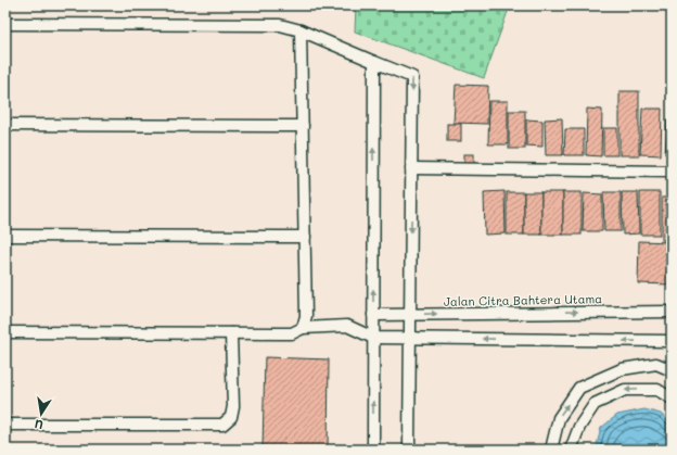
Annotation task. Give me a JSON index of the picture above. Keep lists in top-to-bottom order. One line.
{"streets":{"street":["Jalan Citra Bahtera Utama"]},"north":"bottom"}
